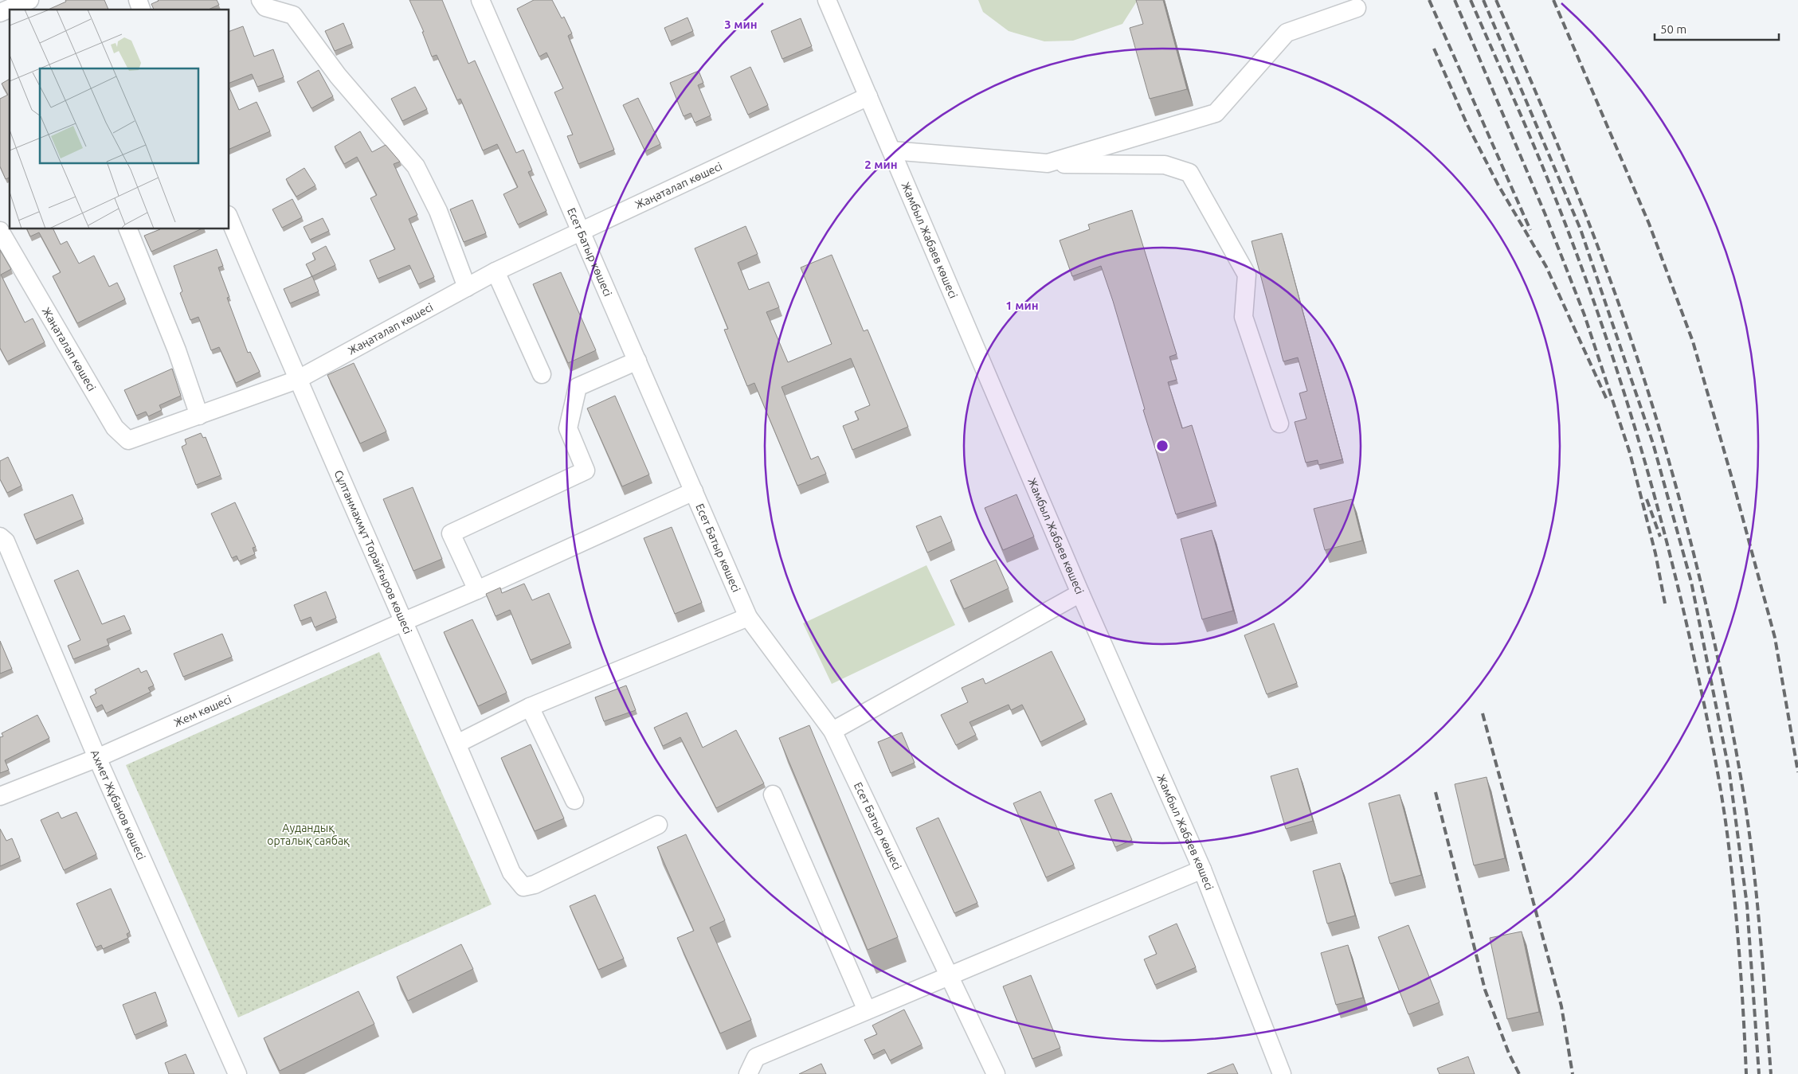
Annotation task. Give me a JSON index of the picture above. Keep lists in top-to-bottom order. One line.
{"streets":{"street":["Жаңаталап көшесі","Жамбыл Жабаев көшесі","Есет Батыр көшесі","Сұлтанмахмұт Торайғыров көшесі","Жем көшесі","Ахмет Жұбанов көшесі"]},"crossings":[["Жаңаталап көшесі","Жамбыл Жабаев көшесі"],["Жаңаталап көшесі","Есет Батыр көшесі"],["Жаңаталап көшесі","Сұлтанмахмұт Торайғыров көшесі"],["Есет Батыр көшесі","Жем көшесі"],["Сұлтанмахмұт Торайғыров көшесі","Жем көшесі"],["Жем көшесі","Ахмет Жұбанов көшесі"]],"parks":["Аудандық орталық саябақ"],"scale_bar":"50 m","rings":["3 мин","2 мин","1 мин"]}
